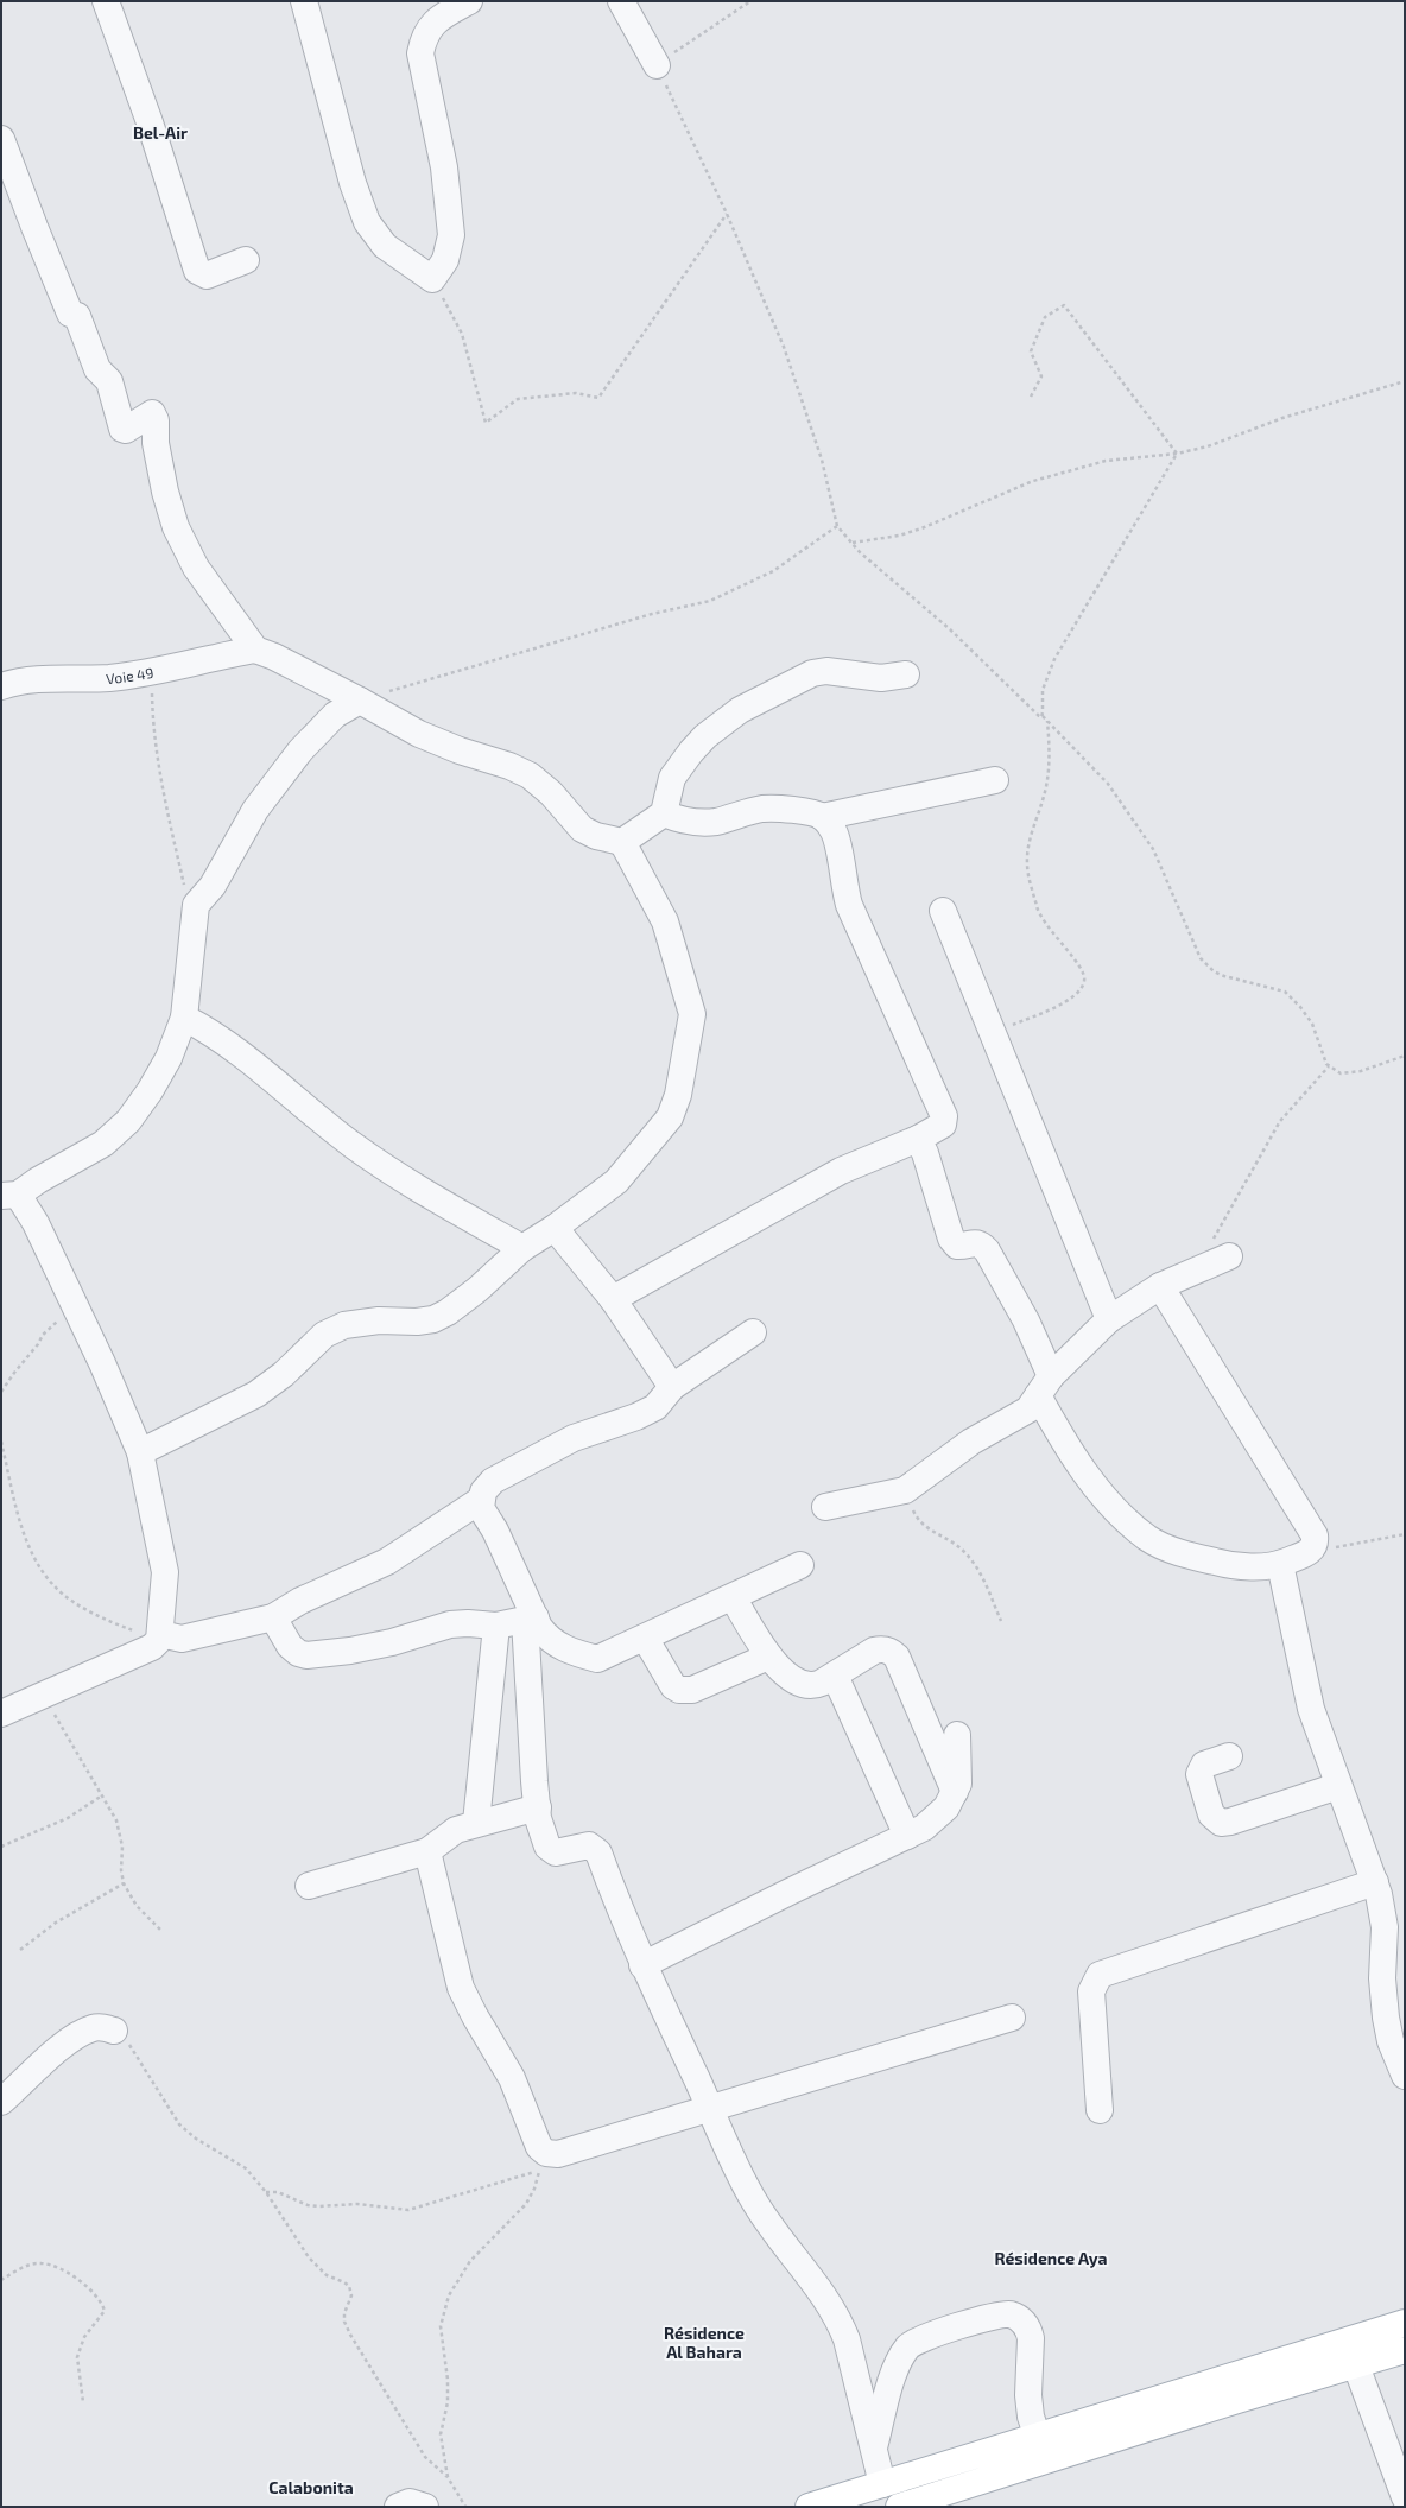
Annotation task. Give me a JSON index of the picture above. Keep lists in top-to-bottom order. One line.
{"streets":{"street":["Voie 49"]},"districts":["Bel-Air","Résidence Aya","Résidence Al Bahara","Calabonita"]}
